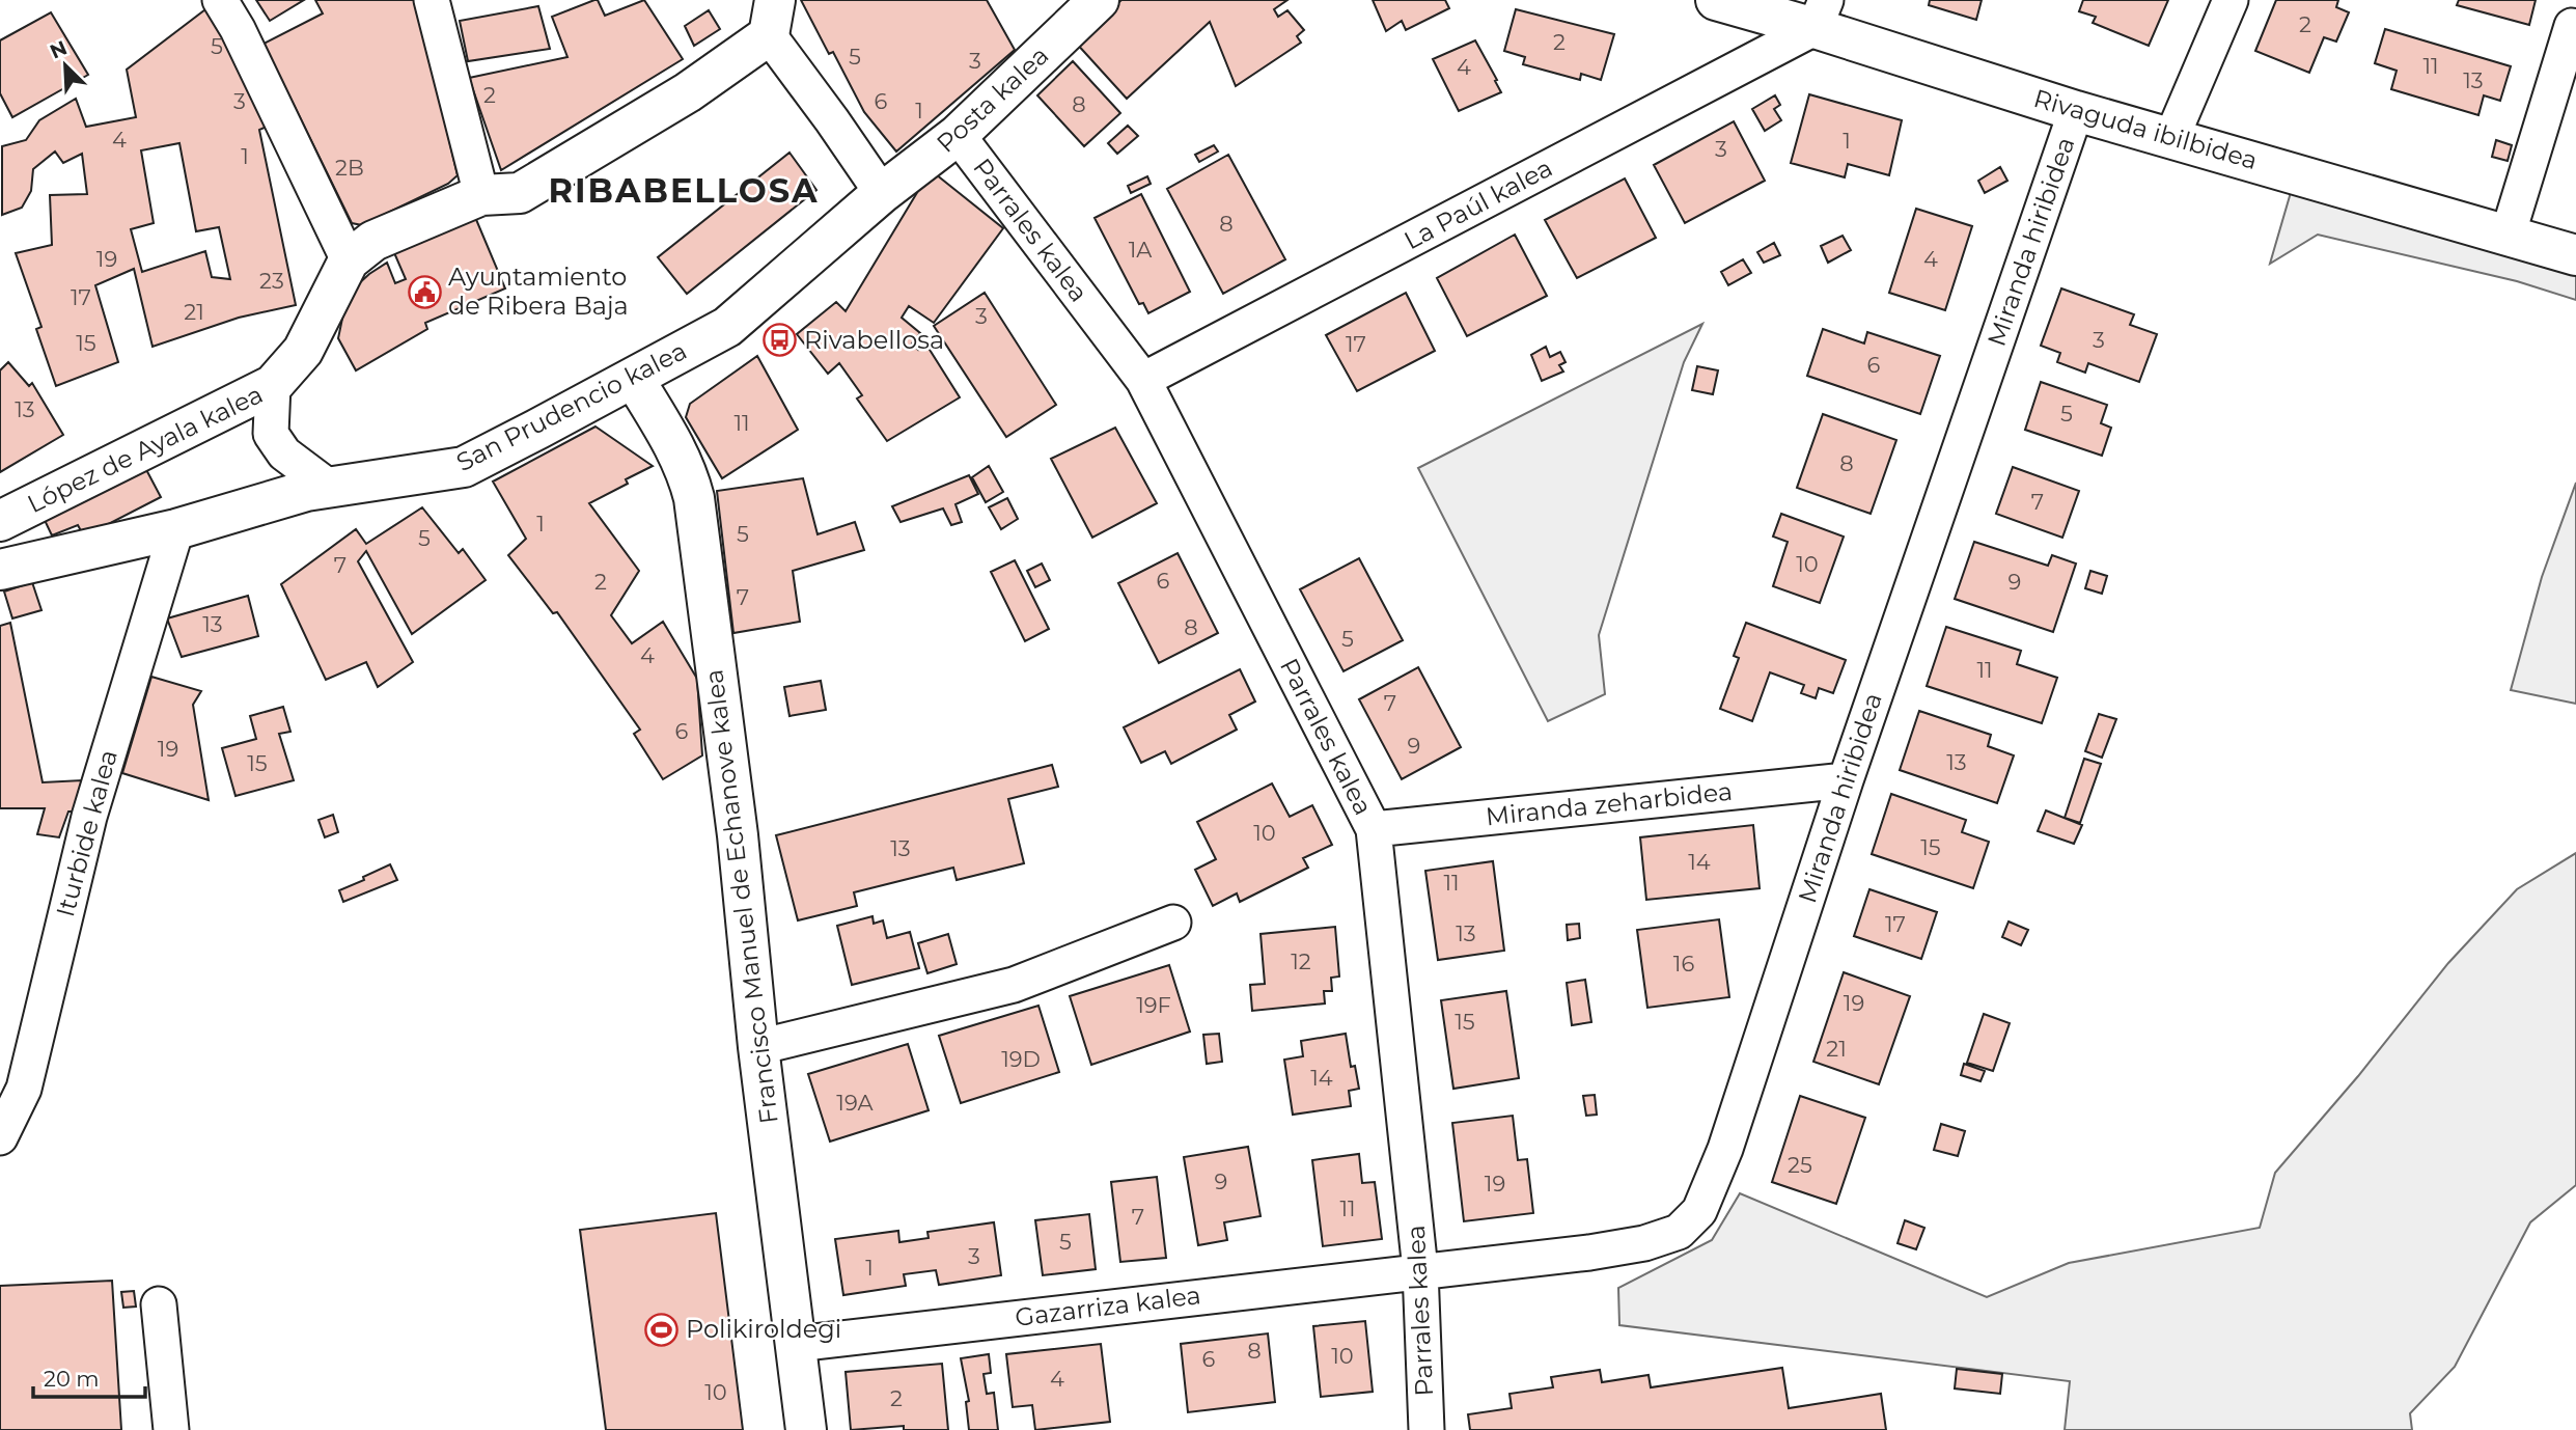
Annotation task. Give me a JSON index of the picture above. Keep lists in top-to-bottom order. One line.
{"streets":{"street":["Posta kalea","Rivaguda ibilbidea","La Paúl kalea","Parrales kalea","Miranda hiribidea","San Prudencio kalea","López de Ayala kalea","Miranda zeharbidea","Iturbide kalea","Francisco Manuel de Echanove kalea","Gazarriza kalea"]},"crossings":[["Posta kalea","Parrales kalea"],["Posta kalea","San Prudencio kalea"],["Rivaguda ibilbidea","La Paúl kalea"],["Rivaguda ibilbidea","Miranda hiribidea"],["La Paúl kalea","Parrales kalea"],["Parrales kalea","Miranda hiribidea"],["Parrales kalea","Miranda zeharbidea"],["Parrales kalea","Gazarriza kalea"],["Miranda hiribidea","Miranda zeharbidea"],["Miranda hiribidea","Gazarriza kalea"],["San Prudencio kalea","Iturbide kalea"],["San Prudencio kalea","Francisco Manuel de Echanove kalea"],["Francisco Manuel de Echanove kalea","Gazarriza kalea"]],"districts":["RIBABELLOSA"],"places":{"public building":["Ayuntamiento de Ribera Baja"],"bus stop":["Rivabellosa"],"sports":["Polikiroldegi"]},"house_numbers":["2","2","5","5","3","11","4","13","2","3","6","8","1","4","1","3","1","2B","8","1A","19","4","23","17","21","3","3","15","17","6","13","5","11","8","7","1","5","5","10","7","6","2","9","7","13","8","5","4","11","7","6","9","19","13","15","10","15","13","14","11","17","13","12","16","19","19F","15","21","19D","14","19A","25","9","19","11","7","5","3","1","8","10","6","4","10","2"],"scale_bar":"20 m","north":"top left"}
